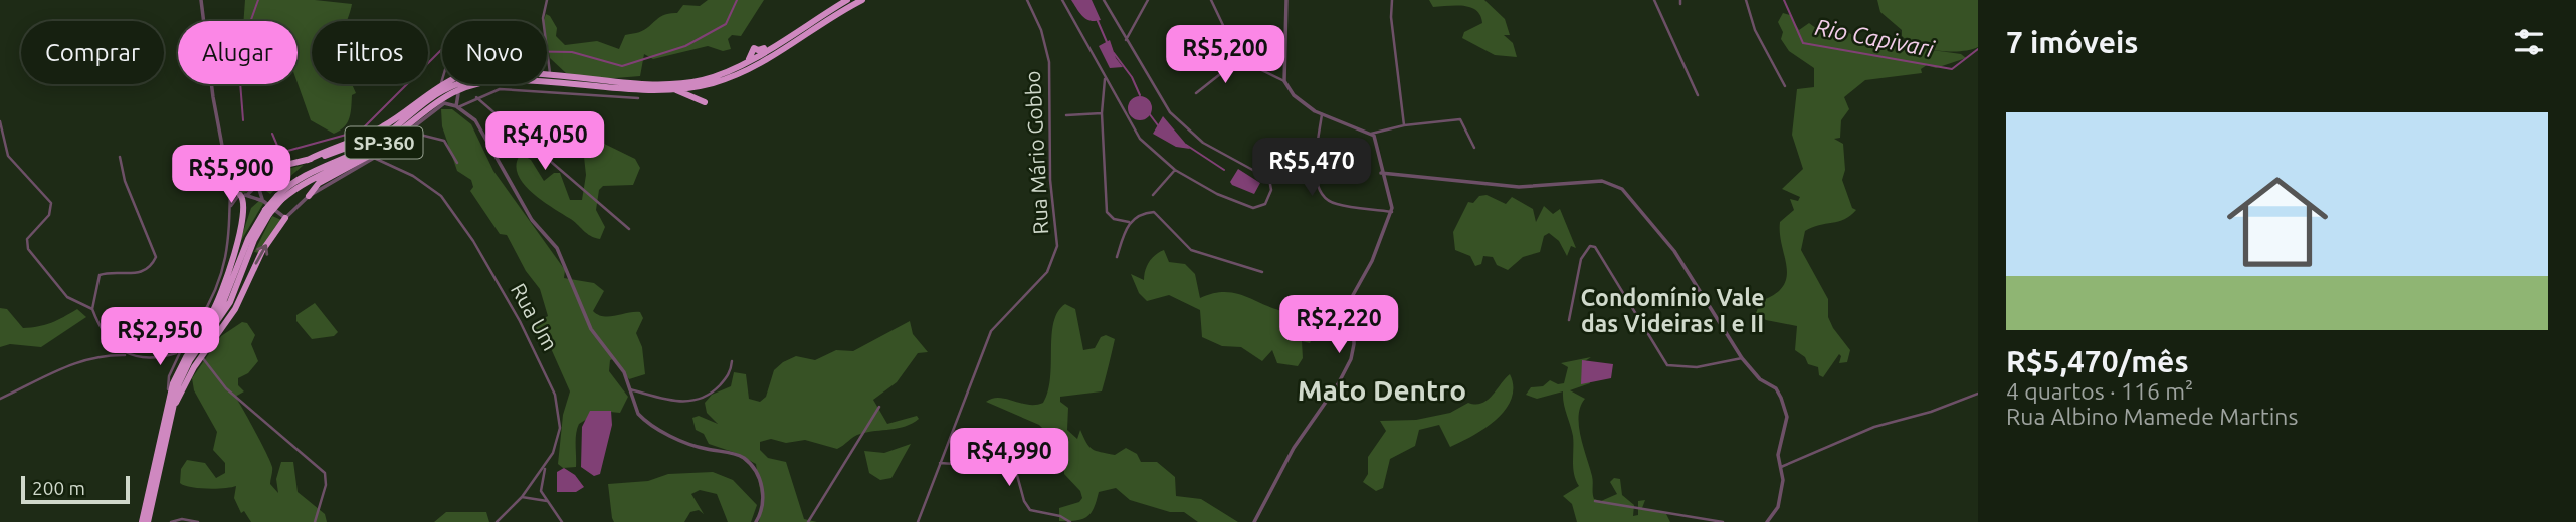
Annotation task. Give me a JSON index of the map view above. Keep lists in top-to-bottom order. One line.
{"streets":{"highway":["SP-360"],"street":["Rua Mário Gobbo","Rua Um"]},"districts":["Condomínio Vale das Videiras I e II","Mato Dentro"],"water":["Rio Capivari"],"scale_bar":"200 m","page":{"heading":"7 imóveis","chip":["Comprar","Alugar","Filtros","Novo"],"price":["R$5,200","R$4,050","R$5,470","R$5,900","R$2,220","R$2,950","R$4,990"],"list":[{"name":"R$5,470/mês","note":"4 quartos · 116 m² · Rua Albino Mamede Martins"}],"scale":"200 m"}}
